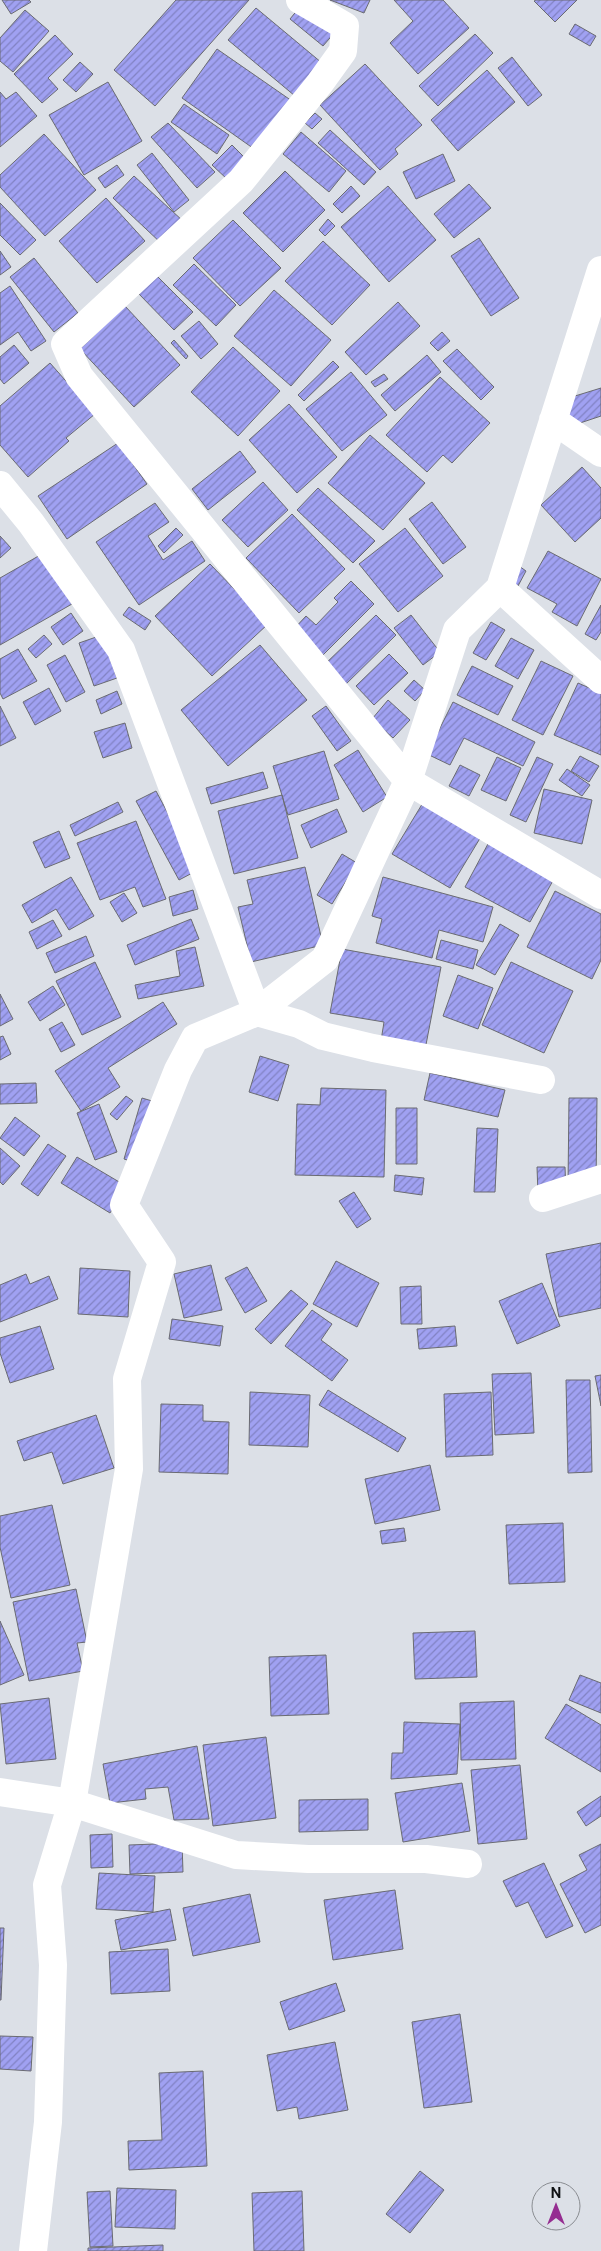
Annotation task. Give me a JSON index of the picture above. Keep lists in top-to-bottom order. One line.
{"north":"top"}
